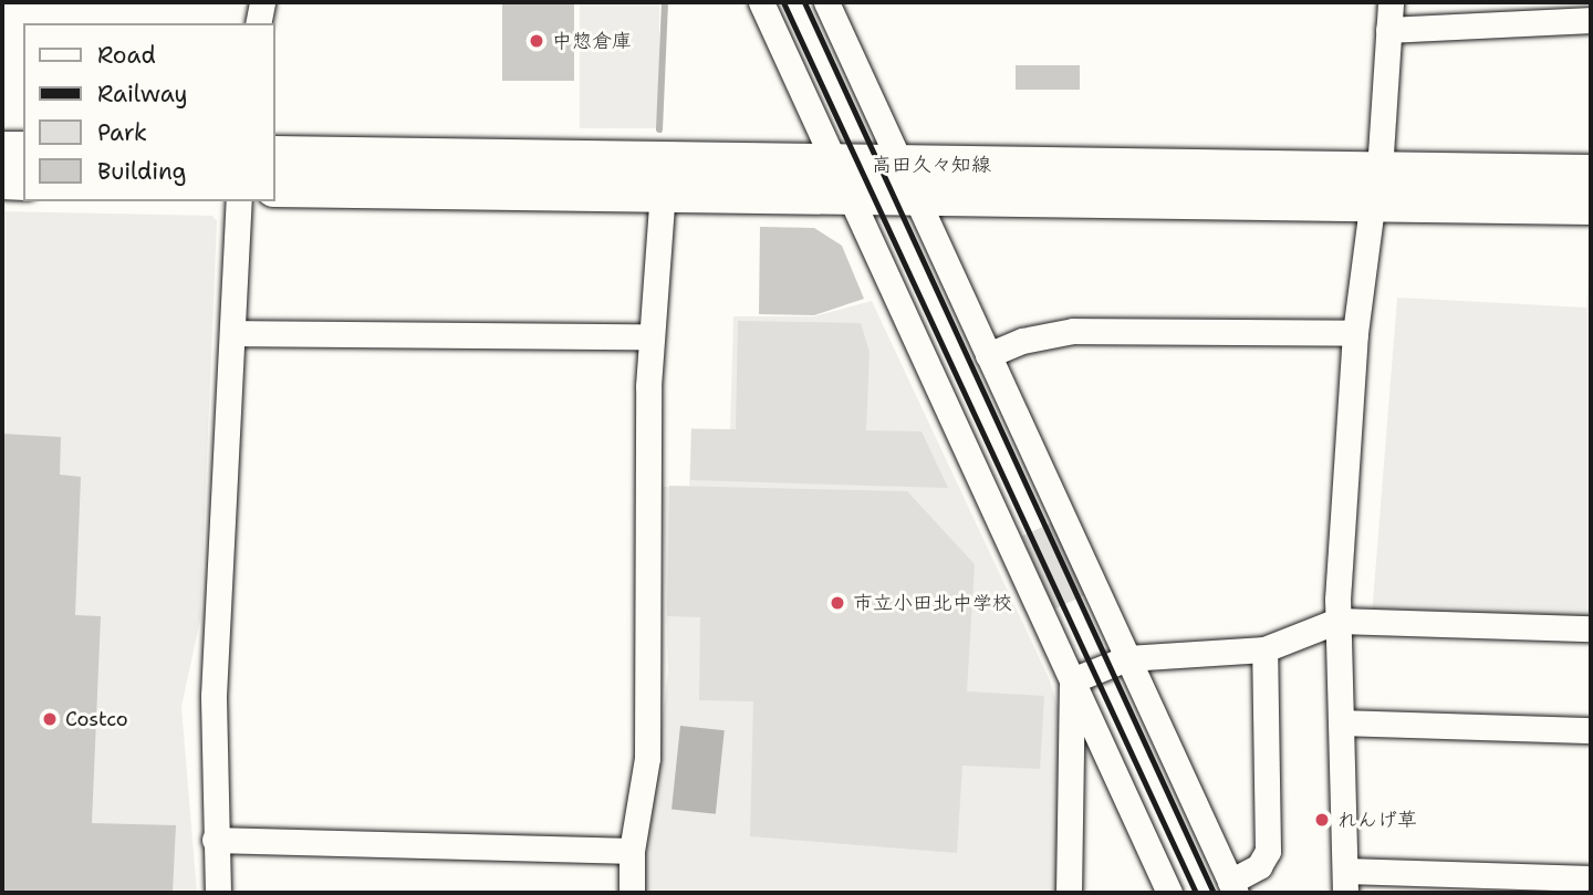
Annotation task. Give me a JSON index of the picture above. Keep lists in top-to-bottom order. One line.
{"streets":{"main road":["高田久々知線"]},"places":["中惣倉庫","市立小田北中学校","Costco","れんげ草"],"legend":["Road","Railway","Park","Building"]}
